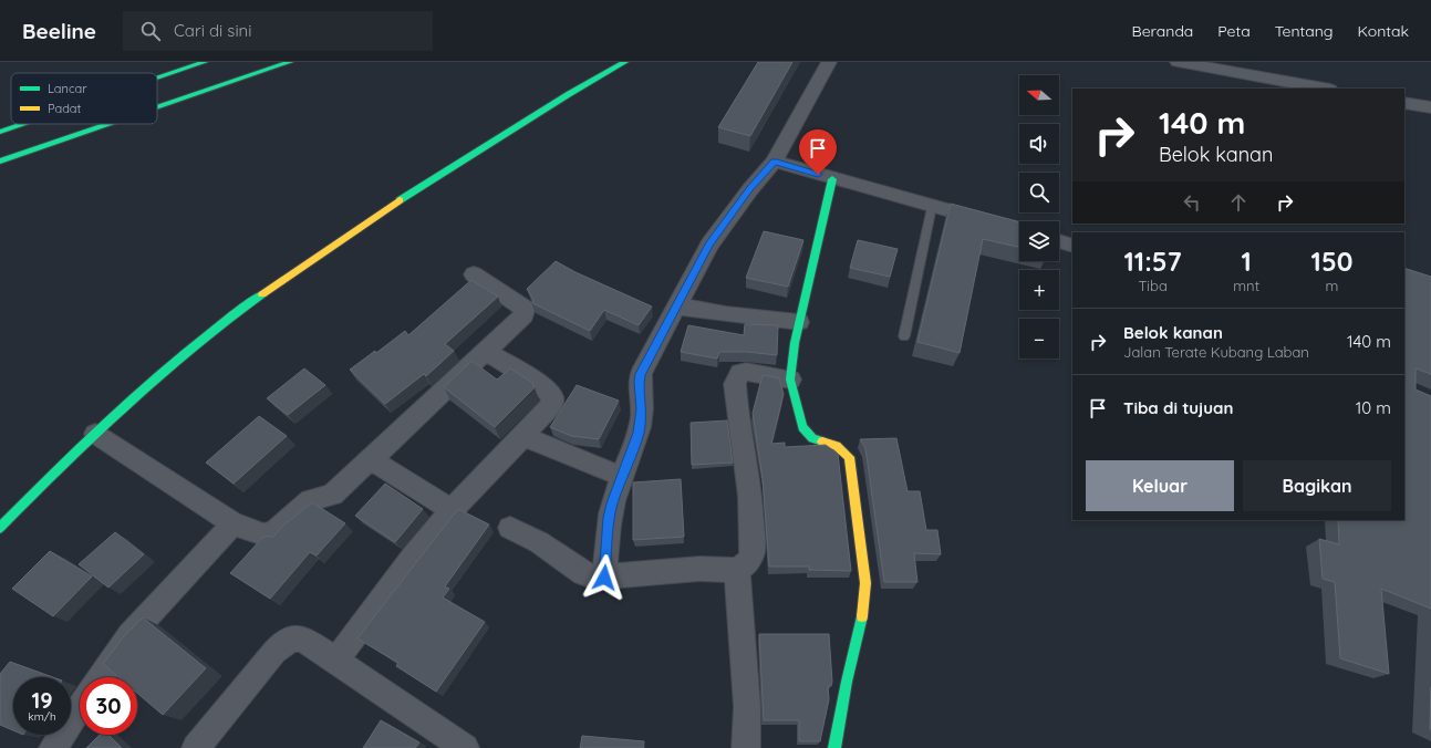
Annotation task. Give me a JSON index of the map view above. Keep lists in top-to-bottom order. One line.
{"legend":["Lancar","Padat"],"north":"left","page":{"header":"Beeline","search":"Cari di sini","nav":["Beranda","Peta","Tentang","Kontak"],"map_buttons":["+","−"],"turn":["140 m","Belok kanan"],"eta":["11:57","Tiba","1","mnt","150","m"],"list":[{"name":"Belok kanan","note":"Jalan Terate Kubang Laban","value":"140 m"},{"name":"Tiba di tujuan","value":"10 m"}],"buttons":["Keluar","Bagikan"],"speed":"19 km/h","limit":"30"}}
